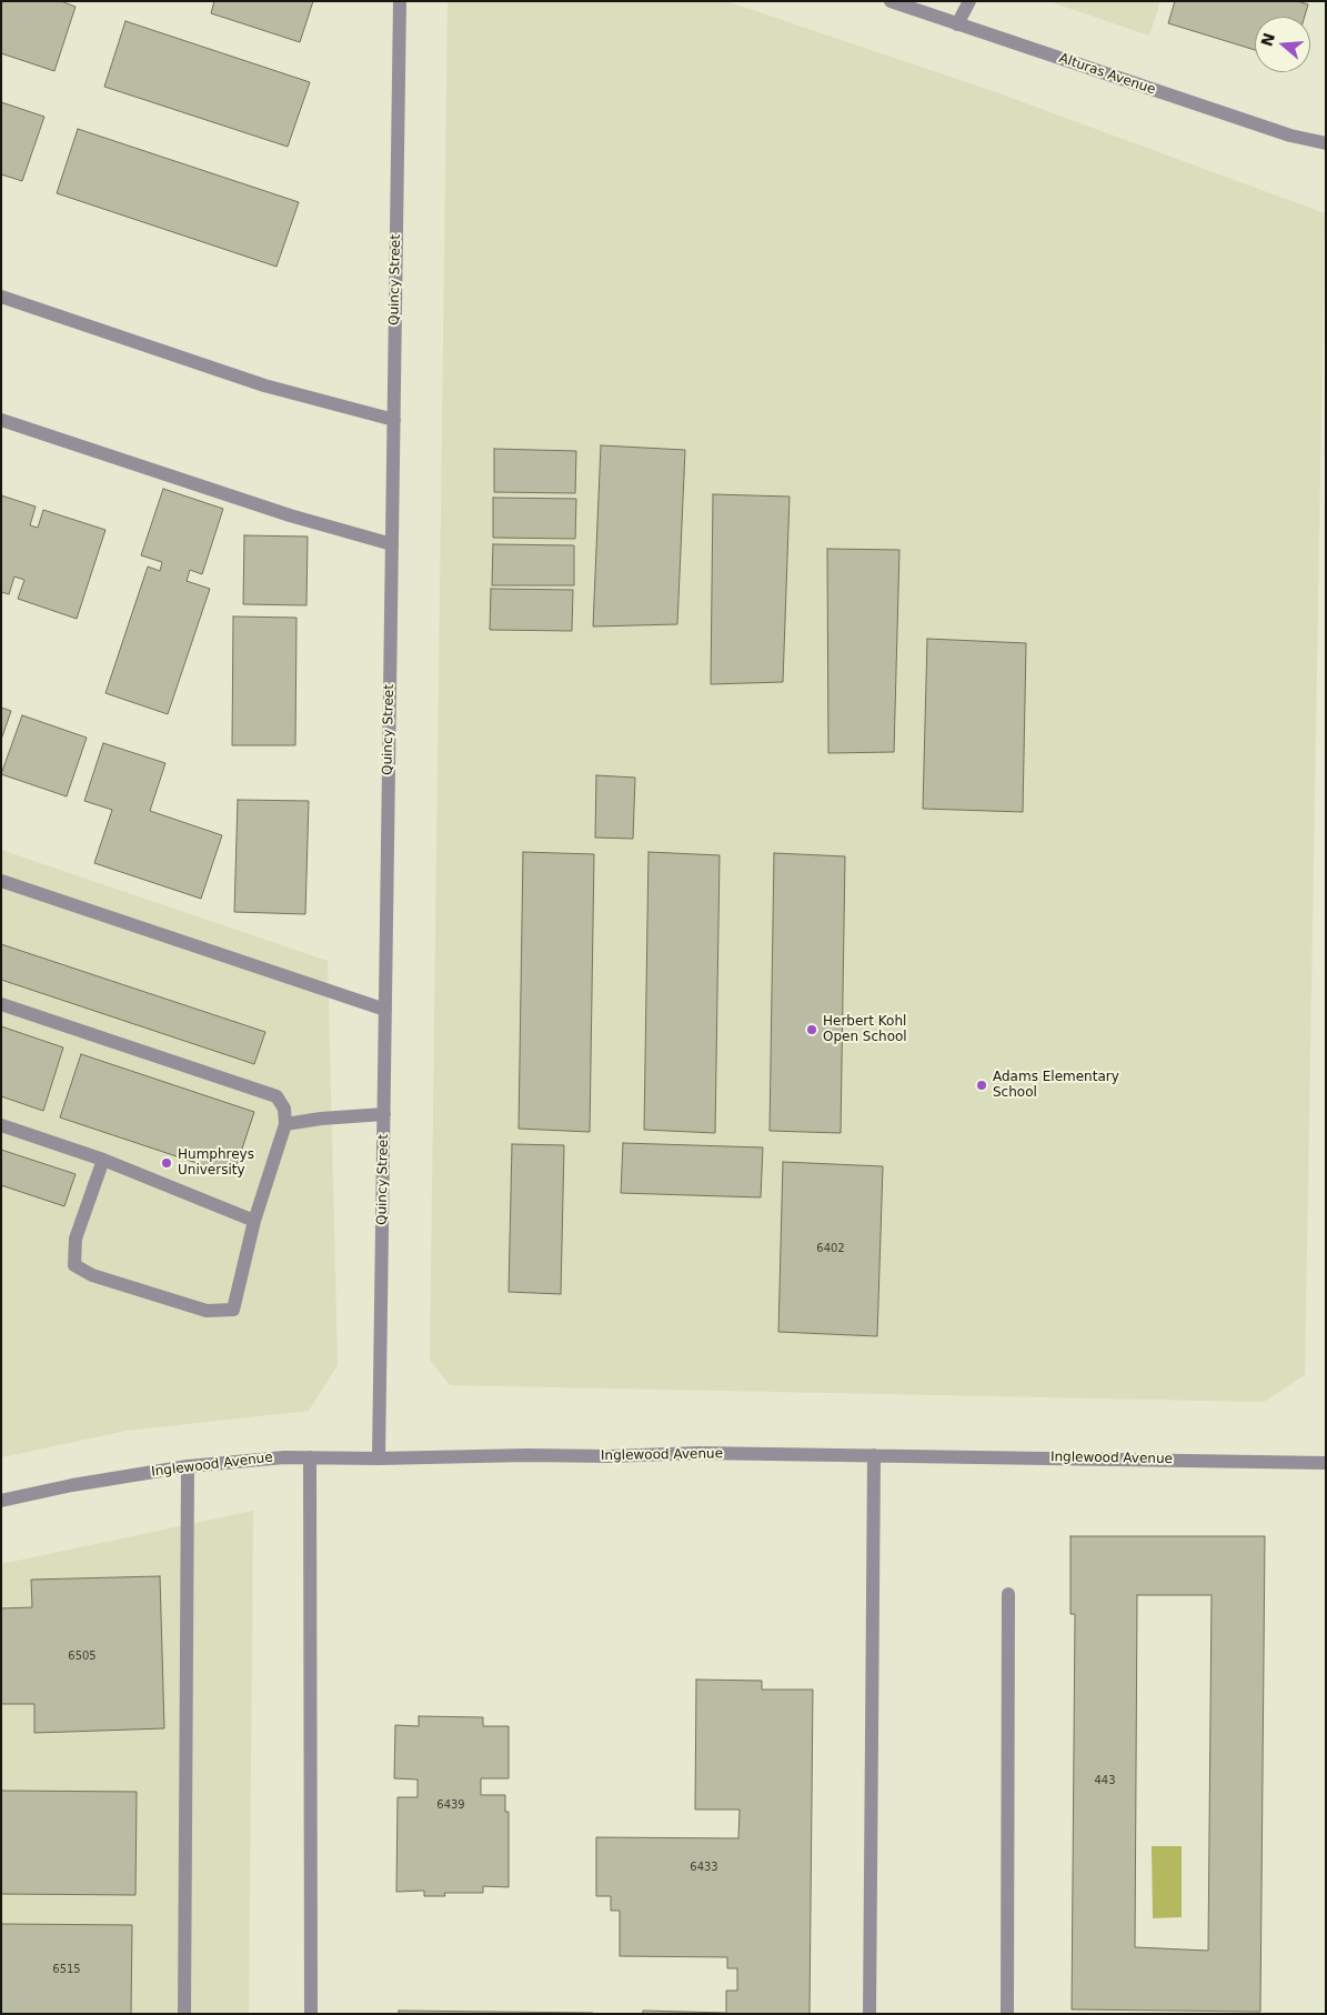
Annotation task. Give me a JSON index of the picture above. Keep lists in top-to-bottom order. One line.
{"streets":{"street":["Alturas Avenue","Quincy Street","Inglewood Avenue"]},"crossings":[["Quincy Street","Inglewood Avenue"]],"places":["Herbert Kohl Open School","Adams Elementary School","Humphreys University"],"house_numbers":["6402","6505","443","6439","6433","6515"],"north":"left"}
